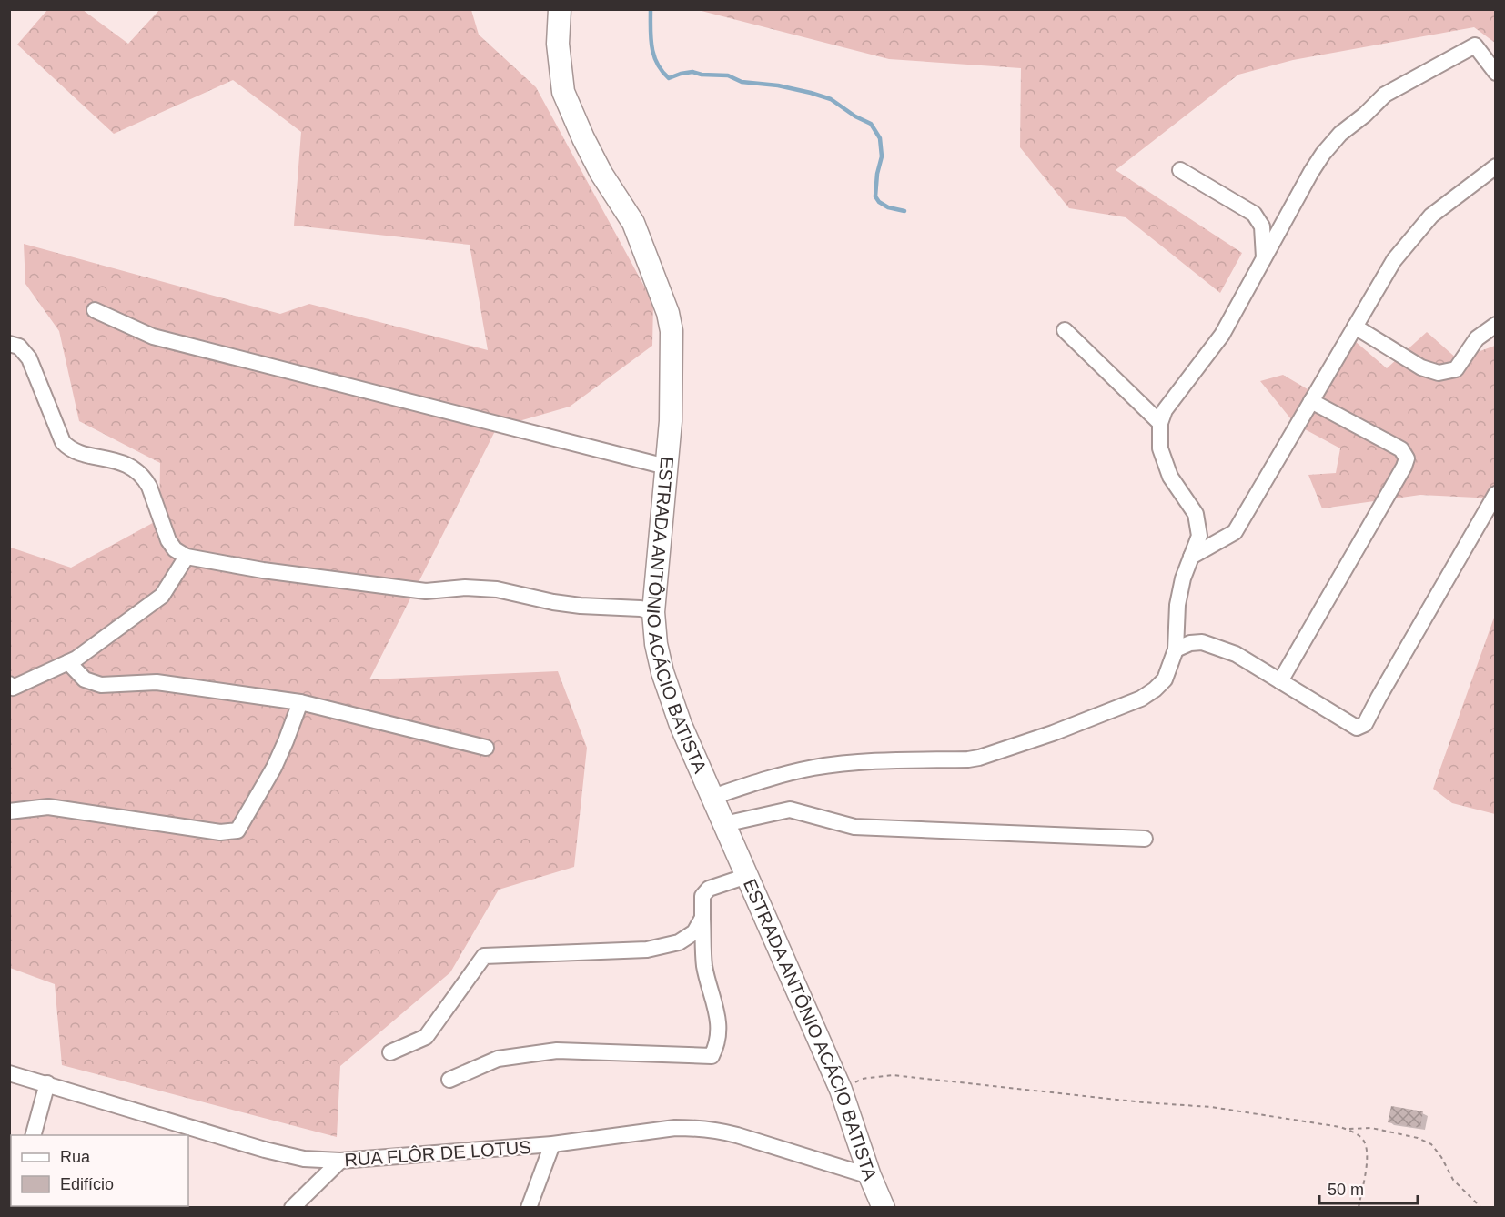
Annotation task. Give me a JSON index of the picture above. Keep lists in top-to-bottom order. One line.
{"streets":{"street":["ESTRADA ANTÔNIO ACÁCIO BATISTA","RUA FLÔR DE LOTUS"]},"crossings":[["ESTRADA ANTÔNIO ACÁCIO BATISTA","RUA FLÔR DE LOTUS"]],"legend":["Rua","Edifício"],"scale_bar":"50 m"}
